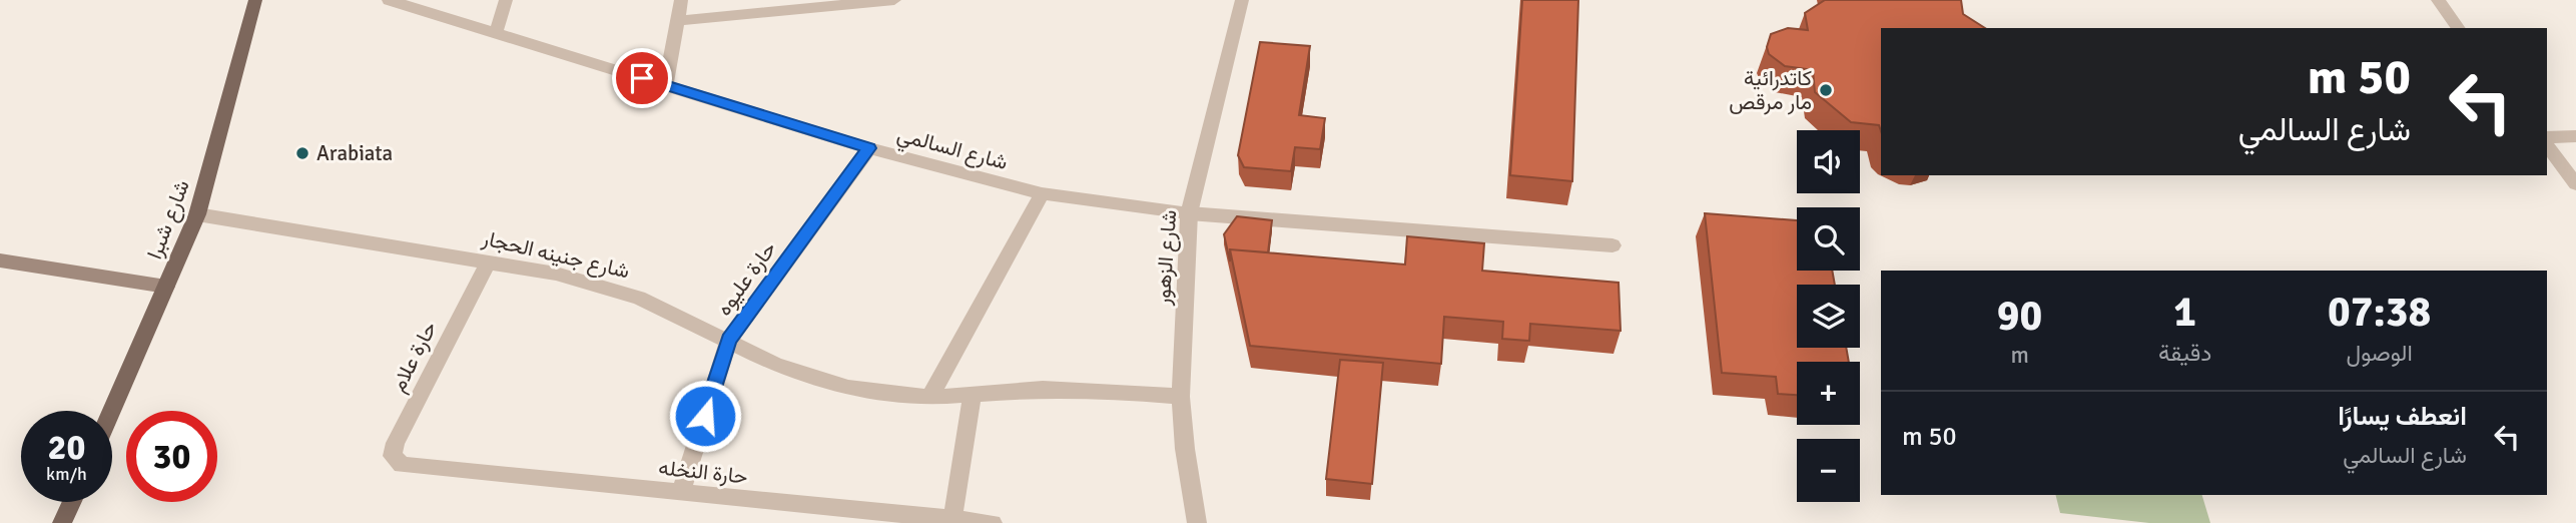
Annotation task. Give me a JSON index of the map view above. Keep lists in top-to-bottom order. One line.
{"streets":{"main road":["شارع شبرا"],"street":["شارع السالمي","شارع جنينه الحجار","شارع الزهور","حارة عليوه","حارة علام","حارة النخله"]},"crossings":[["شارع السالمي","شارع الزهور"],["شارع السالمي","حارة عليوه"],["شارع شبرا","شارع جنينه الحجار"],["شارع جنينه الحجار","شارع الزهور"],["شارع جنينه الحجار","حارة عليوه"],["شارع جنينه الحجار","حارة علام"],["حارة عليوه","حارة النخله"],["حارة علام","حارة النخله"]],"places":["كاتدرائية مار مرقص","Arabiata"],"page":{"turn":["50 m","شارع السالمي"],"map_buttons":["+","−"],"eta":["07:38","الوصول","1","دقيقة","90","m"],"list":[{"name":"انعطف يسارًا","note":"شارع السالمي","value":"50 m"}],"speed":"20 km/h","limit":"30"}}
